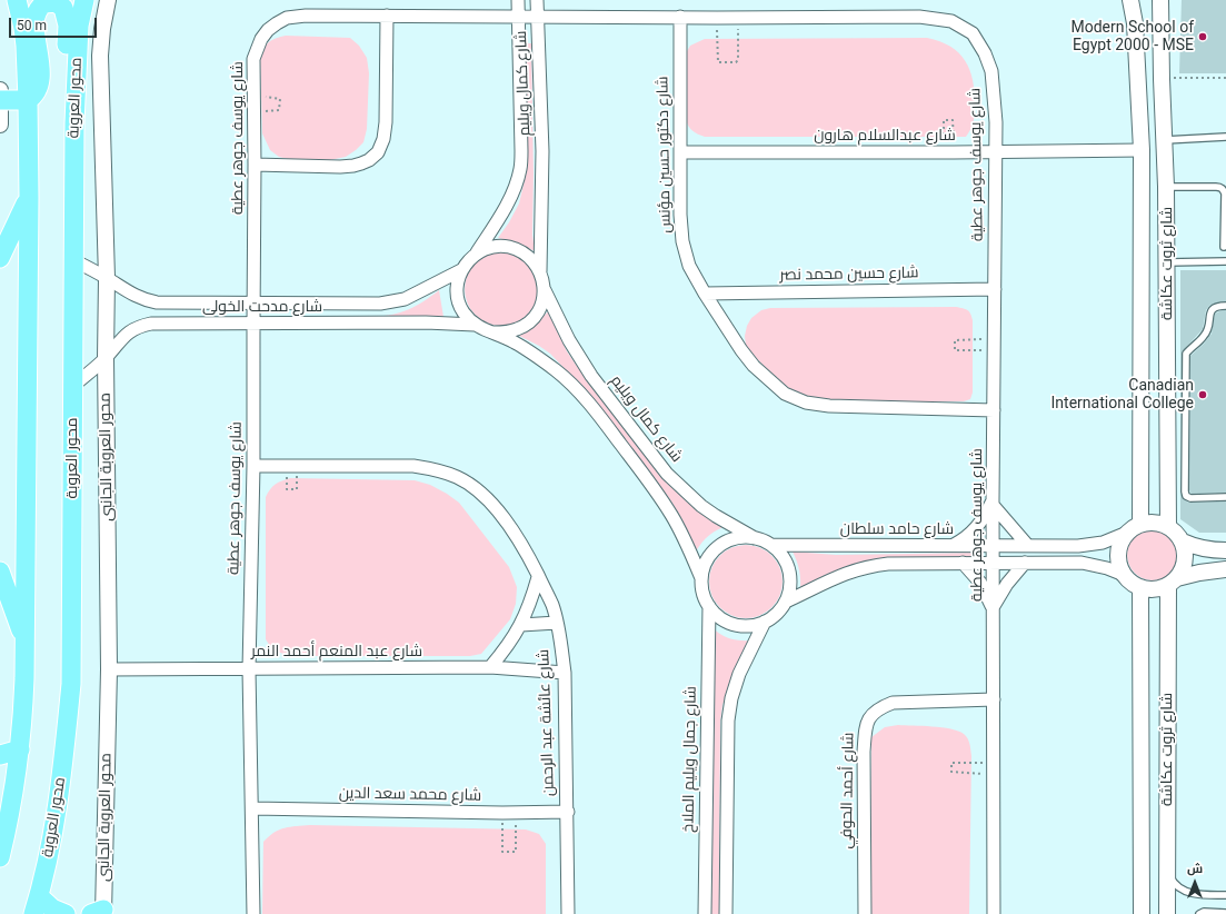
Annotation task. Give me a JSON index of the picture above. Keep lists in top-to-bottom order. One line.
{"streets":{"main road":["محور العروبة"],"street":["شارع كمال ويليم","شارع عبدالسلام هارون","شارع يوسف جوهر عطية","شارع دكتور حسين مؤنس","شارع ثروت عكاشة","شارع حسين محمد نصر","شارع مدحت الخولى","محور العروبة الجانبى","شارع حامد سلطان","شارع عبد المنعم أحمد النمر","شارع عائشة عبد الرحمن","شارع جمال ويليم الملاخ","شارع أحمد الحوفي","شارع محمد سعد الدين"]},"crossings":[["شارع كمال ويليم","شارع يوسف جوهر عطية"],["شارع كمال ويليم","شارع مدحت الخولى"],["شارع كمال ويليم","شارع حامد سلطان"],["شارع كمال ويليم","شارع جمال ويليم الملاخ"],["محور العروبة","شارع مدحت الخولى"],["شارع عبدالسلام هارون","شارع يوسف جوهر عطية"],["شارع عبدالسلام هارون","شارع دكتور حسين مؤنس"],["شارع عبدالسلام هارون","شارع ثروت عكاشة"],["شارع يوسف جوهر عطية","شارع دكتور حسين مؤنس"],["شارع يوسف جوهر عطية","شارع حسين محمد نصر"],["شارع يوسف جوهر عطية","شارع مدحت الخولى"],["شارع يوسف جوهر عطية","شارع حامد سلطان"],["شارع يوسف جوهر عطية","شارع عبد المنعم أحمد النمر"],["شارع يوسف جوهر عطية","شارع عائشة عبد الرحمن"],["شارع يوسف جوهر عطية","شارع أحمد الحوفي"],["شارع يوسف جوهر عطية","شارع محمد سعد الدين"],["شارع دكتور حسين مؤنس","شارع حسين محمد نصر"],["شارع ثروت عكاشة","شارع حامد سلطان"],["شارع مدحت الخولى","محور العروبة الجانبى"],["محور العروبة الجانبى","شارع عبد المنعم أحمد النمر"],["شارع حامد سلطان","شارع جمال ويليم الملاخ"],["شارع عبد المنعم أحمد النمر","شارع عائشة عبد الرحمن"],["شارع عائشة عبد الرحمن","شارع محمد سعد الدين"]],"places":["Modern School of Egypt 2000 - MSE","Canadian International College"],"scale_bar":"50 m","north":"top"}
